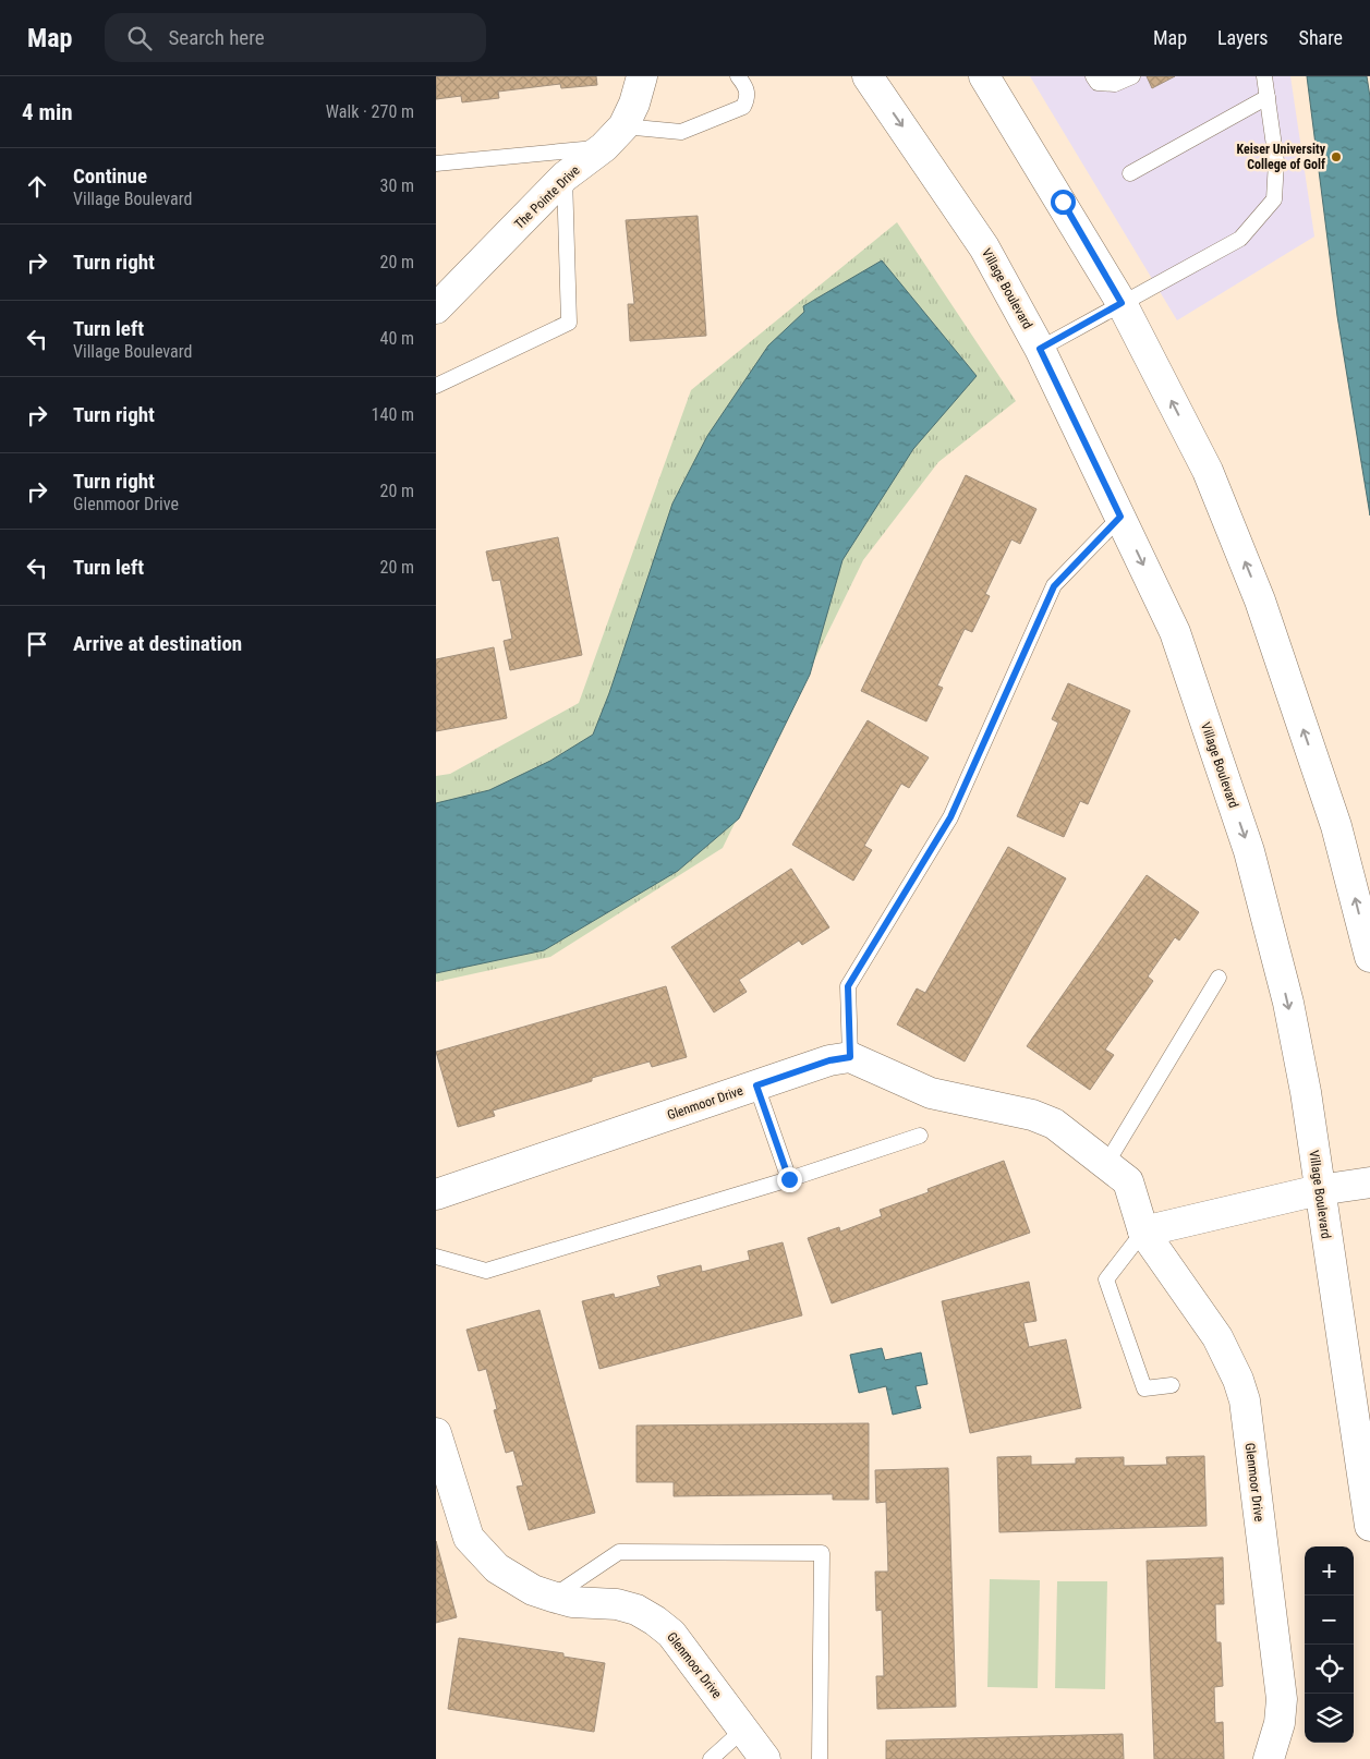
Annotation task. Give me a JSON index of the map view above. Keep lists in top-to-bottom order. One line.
{"streets":{"street":["The Pointe Drive","Village Boulevard","Glenmoor Drive"]},"places":["Keiser University College of Golf"],"page":{"header":"Map","search":"Search here","nav":["Map","Layers","Share"],"heading":["4 min","Walk · 270 m"],"list":[["Continue","Village Boulevard","30 m"],["Turn right","20 m"],["Turn left","Village Boulevard","40 m"],["Turn right","140 m"],["Turn right","Glenmoor Drive","20 m"],["Turn left","20 m"],"Arrive at destination"],"map_buttons":["+","−"]}}
